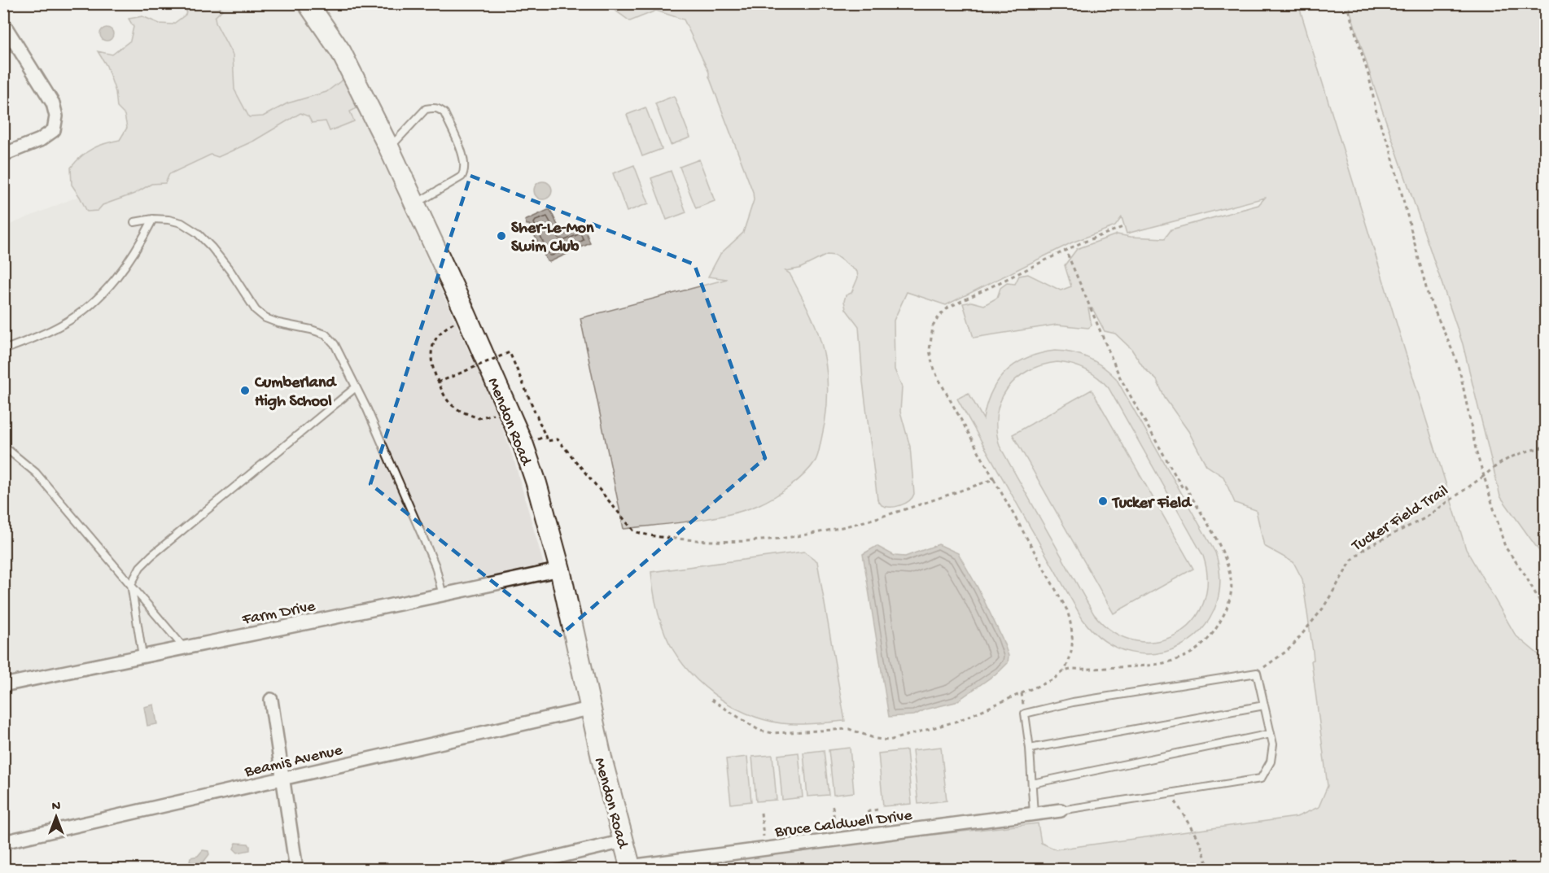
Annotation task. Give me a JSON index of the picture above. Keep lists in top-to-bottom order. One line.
{"streets":{"main road":["Mendon Road"],"street":["Farm Drive","Beamis Avenue","Bruce Caldwell Drive"],"path":["Tucker Field Trail"]},"crossings":[["Mendon Road","Farm Drive"],["Mendon Road","Beamis Avenue"],["Mendon Road","Bruce Caldwell Drive"]],"places":["Sher-Le-Mon Swim Club","Cumberland High School","Tucker Field"],"north":"top"}
